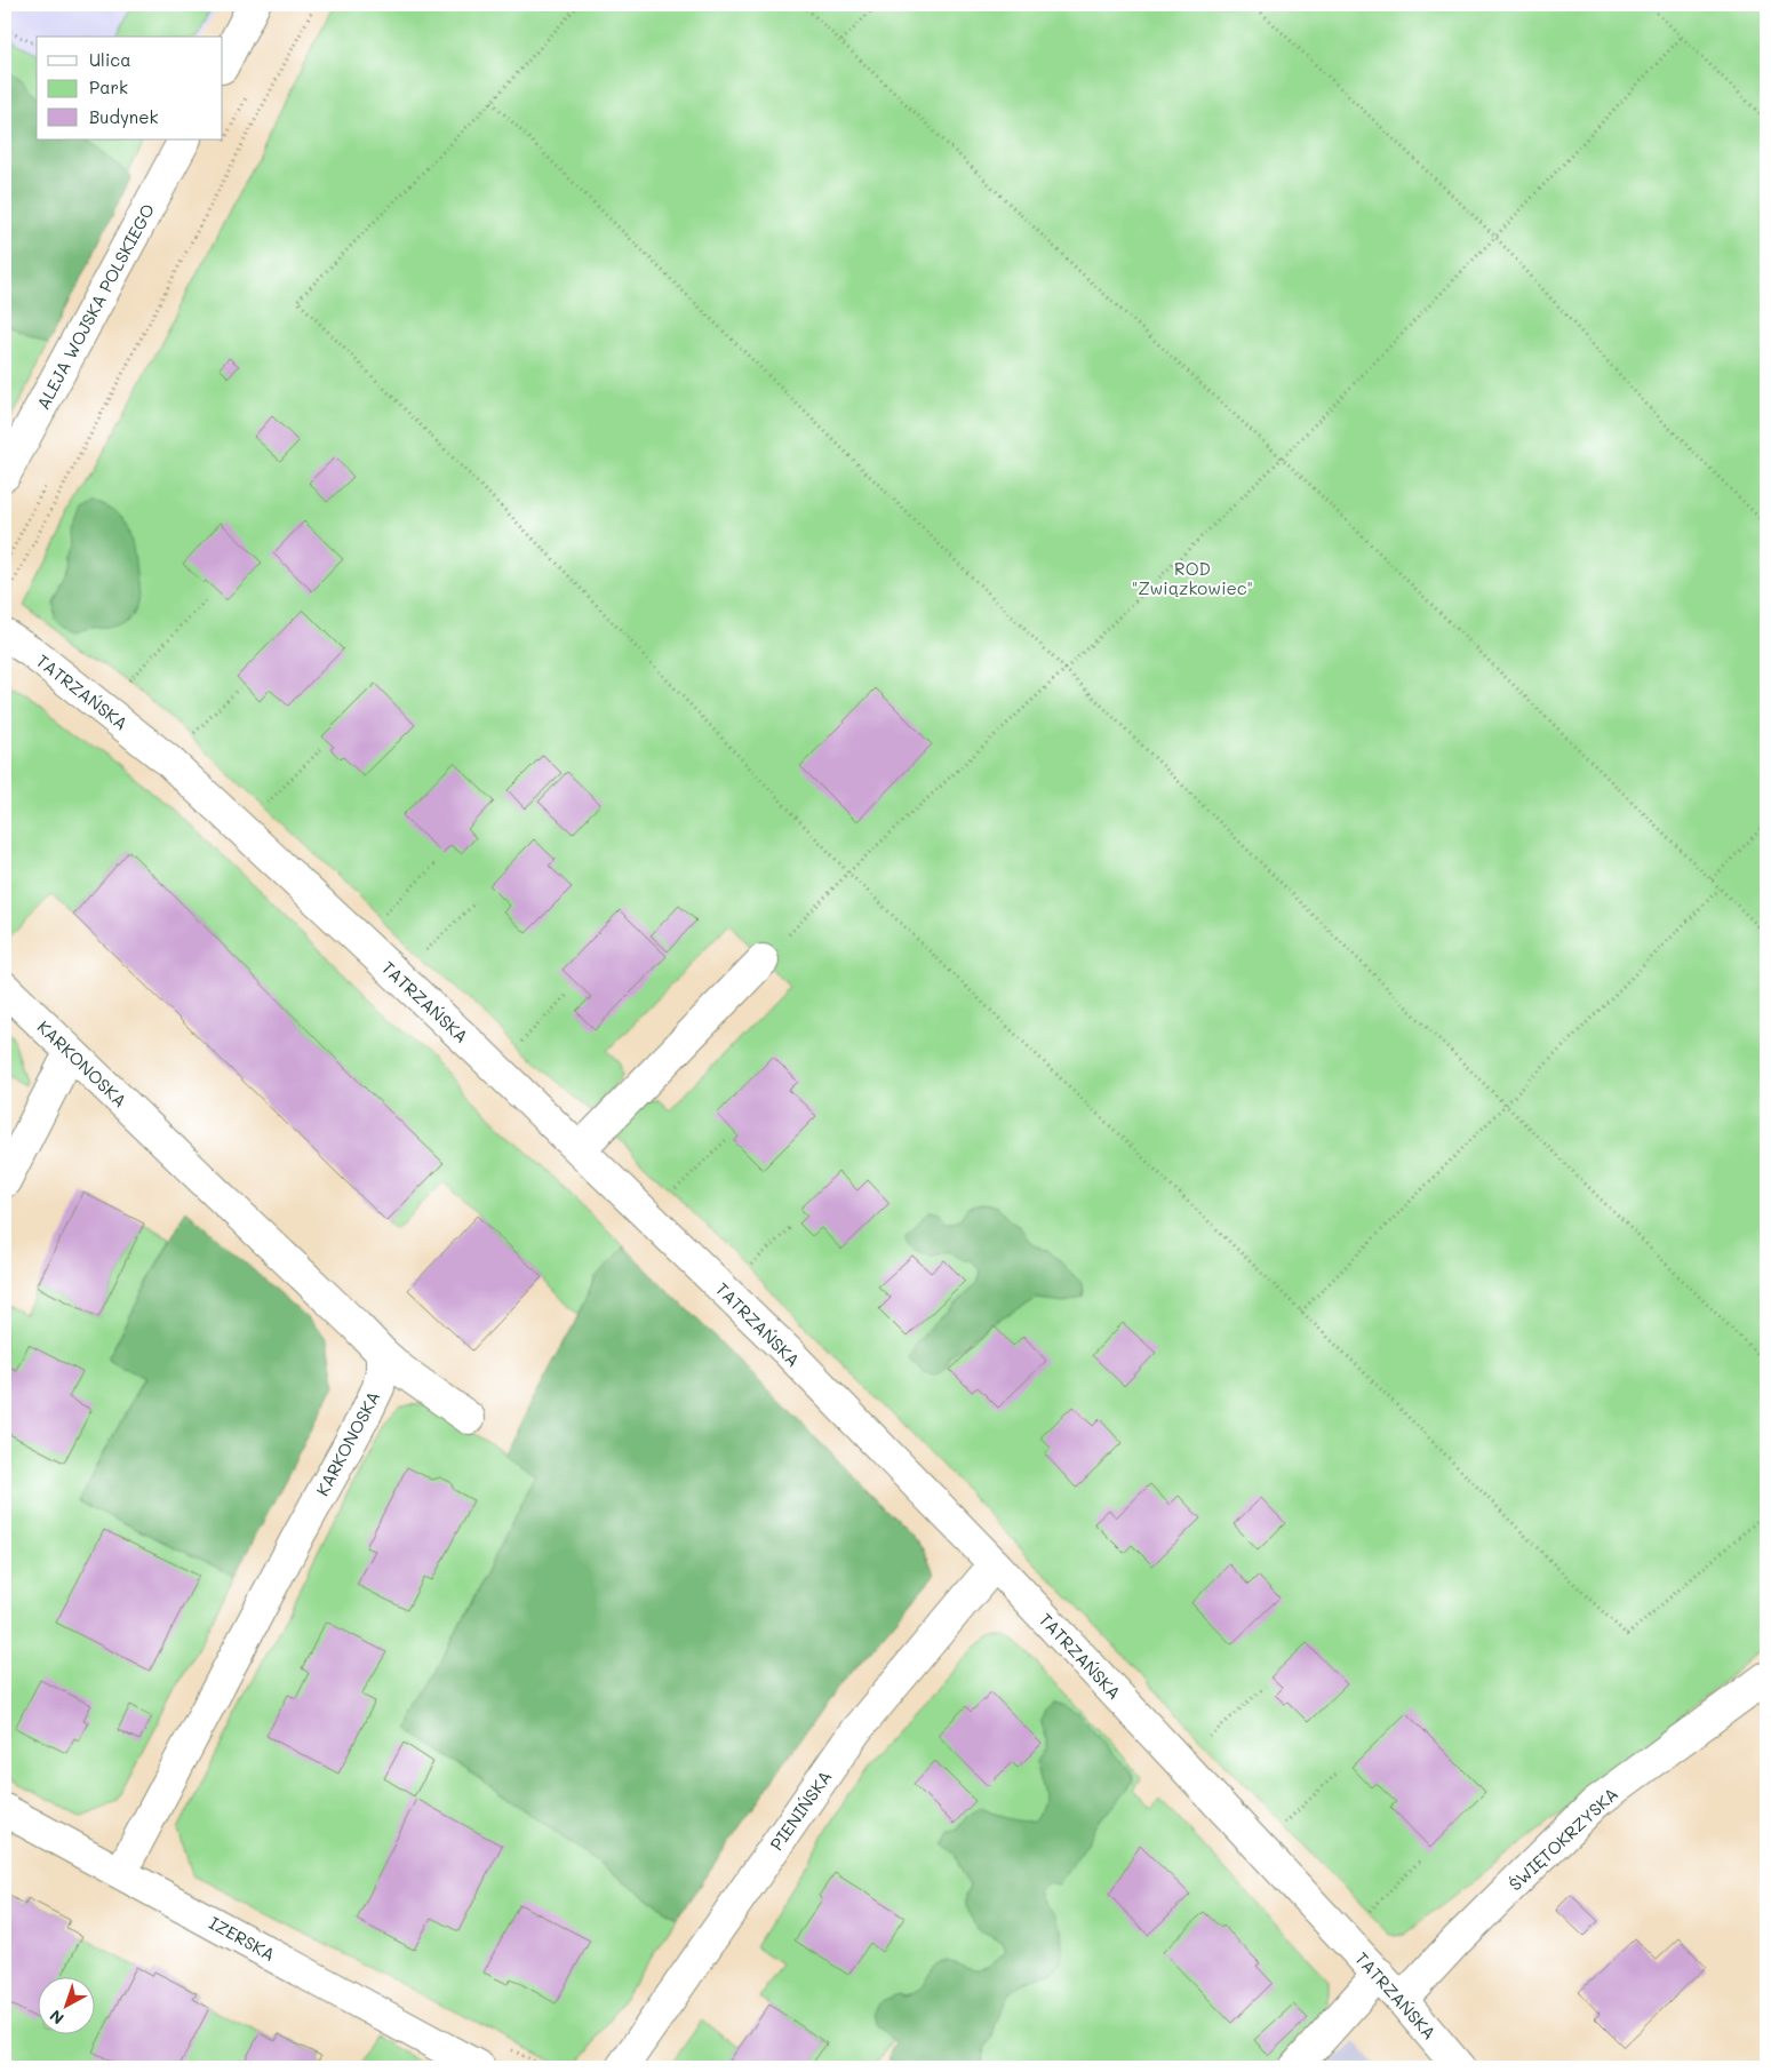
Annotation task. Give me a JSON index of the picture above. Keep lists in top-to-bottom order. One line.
{"streets":{"street":["ALEJA WOJSKA POLSKIEGO","TATRZAŃSKA","KARKONOSKA","PIENIŃSKA","ŚWIĘTOKRZYSKA","IZERSKA"]},"crossings":[["TATRZAŃSKA","PIENIŃSKA"],["TATRZAŃSKA","ŚWIĘTOKRZYSKA"],["KARKONOSKA","IZERSKA"]],"parks":["ROD \"Związkowiec\""],"legend":["Ulica","Park","Budynek"],"north":"bottom left"}
